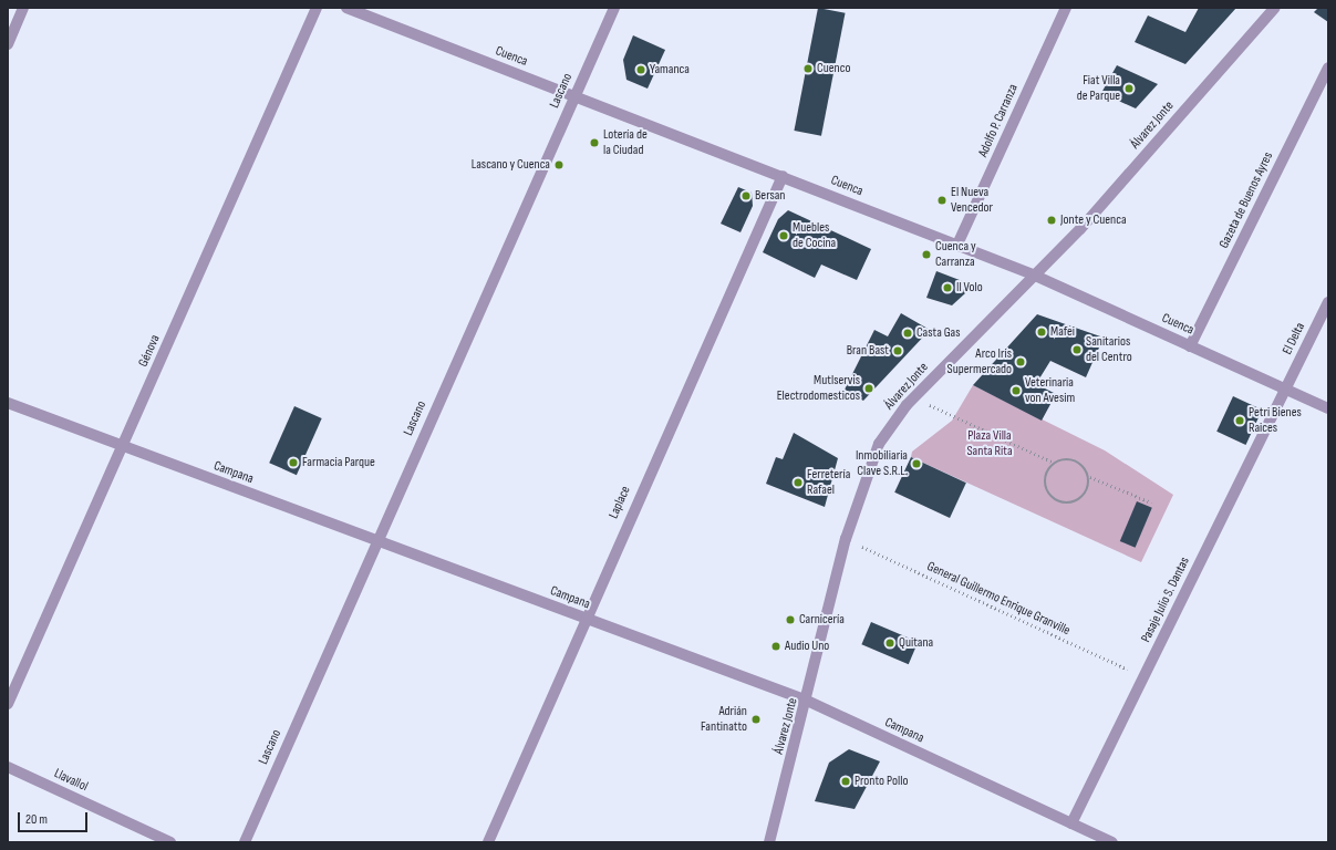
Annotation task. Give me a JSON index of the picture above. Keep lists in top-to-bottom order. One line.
{"streets":{"street":["Cuenca","Lascano","Adolfo P. Carranza","Álvarez Jonte","Gazeta de Buenos Ayres","El Delta","Génova","Campana","Laplace","Pasaje Julio S. Dantas","Llavallol"],"path":["General Guillermo Enrique Granville"]},"crossings":[["Cuenca","Lascano"],["Cuenca","Adolfo P. Carranza"],["Cuenca","Álvarez Jonte"],["Cuenca","Gazeta de Buenos Ayres"],["Cuenca","El Delta"],["Cuenca","Laplace"],["Cuenca","Pasaje Julio S. Dantas"],["Lascano","Campana"],["Álvarez Jonte","Campana"],["Álvarez Jonte","General Guillermo Enrique Granville"],["El Delta","Pasaje Julio S. Dantas"],["Génova","Campana"],["Campana","Laplace"],["Campana","Pasaje Julio S. Dantas"],["General Guillermo Enrique Granville","Pasaje Julio S. Dantas"]],"parks":["Plaza Villa Santa Rita"],"places":["Cuenco","Yamanca","Fiat Villa de Parque","Lotería de la Ciudad","Lascano y Cuenca","Bersan","El Nueva Vencedor","Jonte y Cuenca","Muebles de Cocina","Cuenca y Carranza","Il Volo","Mafei","Casta Gas","Sanitarios del Centro","Bran Bast","Arco Iris Supermercado","Mutlservis Electrodomesticos","Veterinaria von Avesim","Petri Bienes Raices","Farmacia Parque","Inmobiliaria Clave S.R.L.","Ferretería Rafael","Carnicería","Quitana","Audio Uno","Adrián Fantinatto","Pronto Pollo"],"scale_bar":"20 m"}
